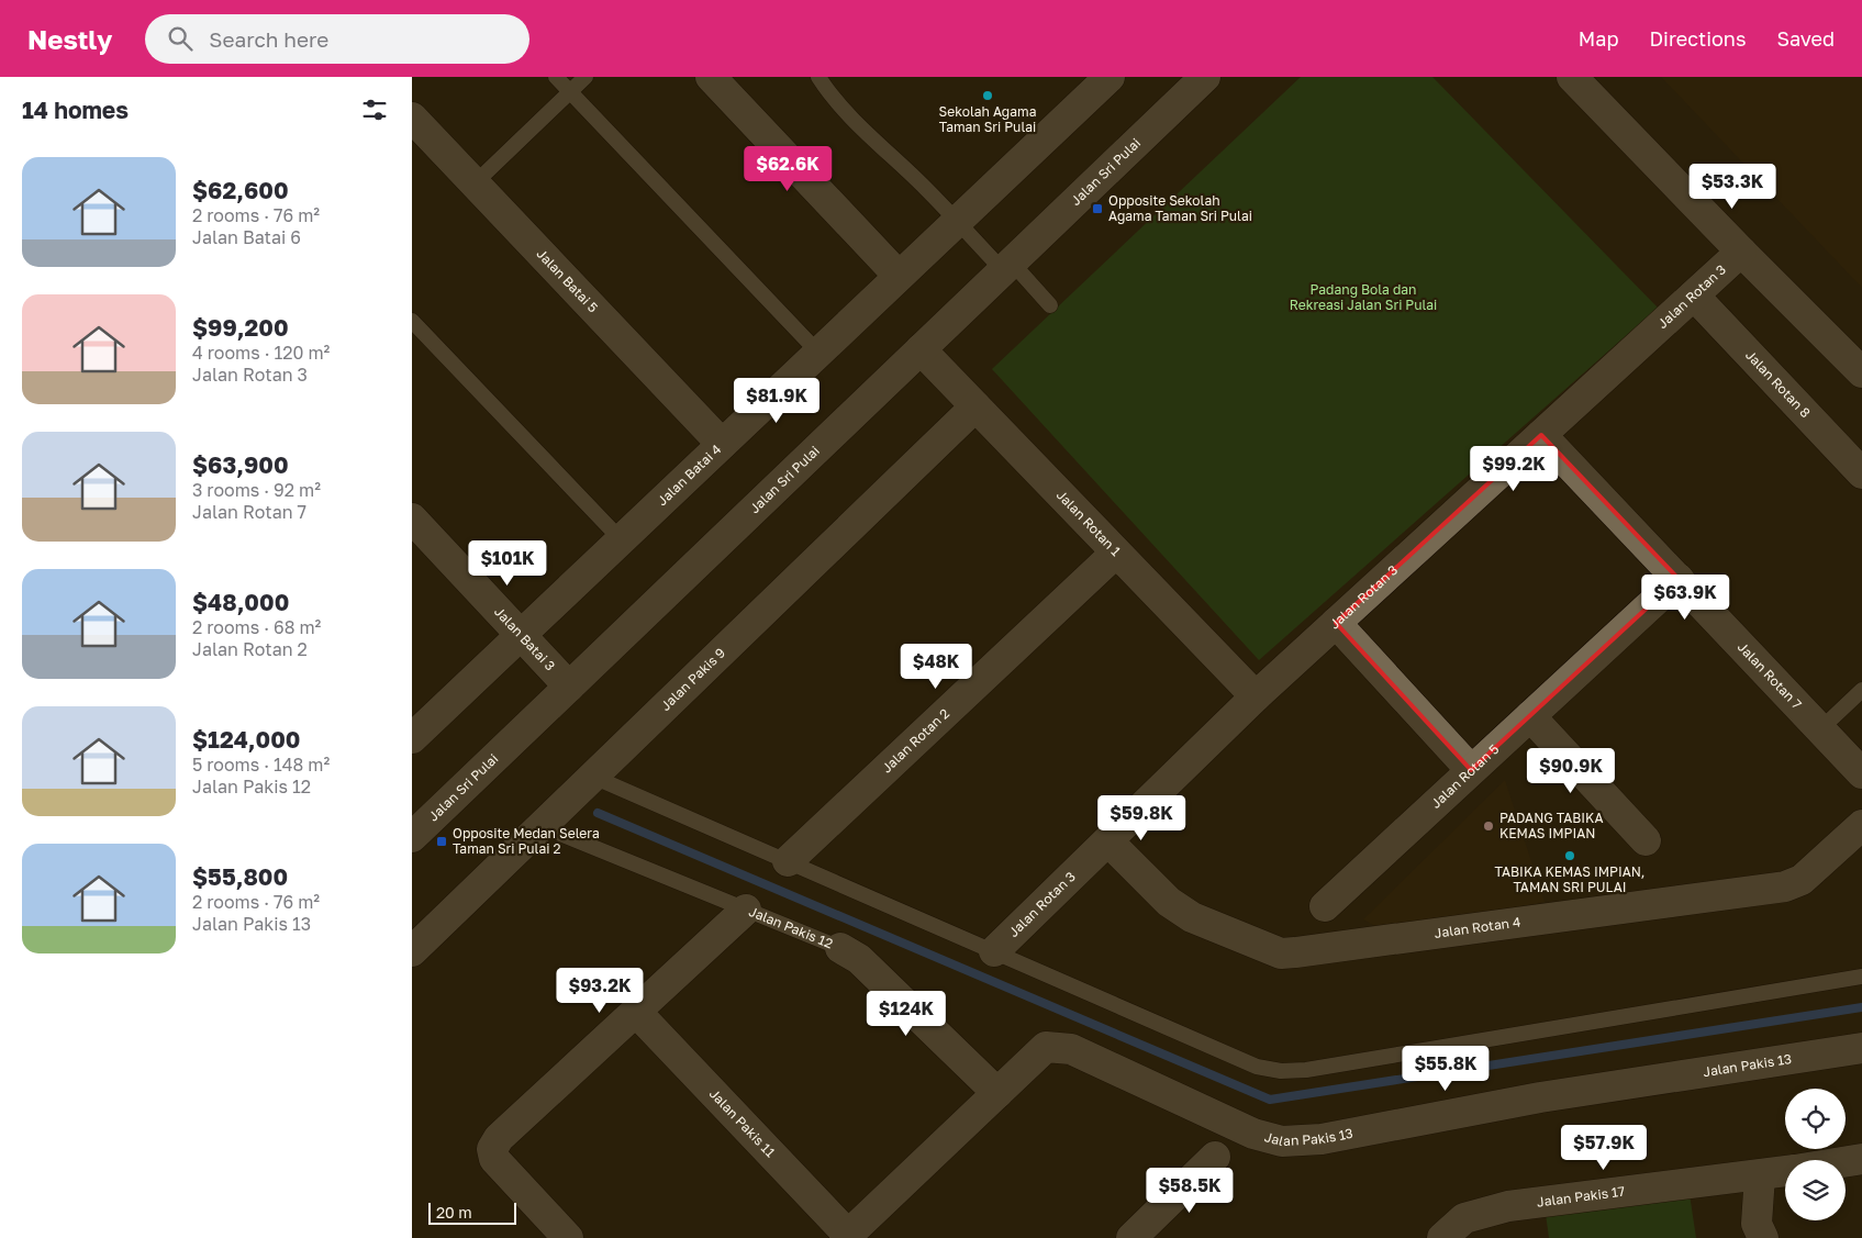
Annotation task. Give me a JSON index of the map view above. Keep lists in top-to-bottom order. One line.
{"streets":{"street":["Jalan Sri Pulai","Jalan Batai 5","Jalan Rotan 3","Jalan Rotan 8","Jalan Batai 4","Jalan Rotan 1","Jalan Batai 3","Jalan Rotan 7","Jalan Pakis 9","Jalan Rotan 2","Jalan Rotan 5","Jalan Pakis 12","Jalan Rotan 4","Jalan Pakis 13","Jalan Pakis 11","Jalan Pakis 17"]},"crossings":[["Jalan Sri Pulai","Jalan Rotan 1"],["Jalan Sri Pulai","Jalan Batai 3"],["Jalan Batai 5","Jalan Batai 4"],["Jalan Rotan 3","Jalan Rotan 8"],["Jalan Rotan 3","Jalan Rotan 1"],["Jalan Rotan 3","Jalan Rotan 7"],["Jalan Rotan 3","Jalan Rotan 4"],["Jalan Batai 4","Jalan Batai 3"],["Jalan Rotan 1","Jalan Pakis 9"],["Jalan Rotan 1","Jalan Rotan 2"],["Jalan Rotan 7","Jalan Rotan 5"],["Jalan Pakis 9","Jalan Pakis 12"],["Jalan Pakis 12","Jalan Pakis 13"],["Jalan Pakis 13","Jalan Pakis 11"]],"parks":["Padang Bola dan Rekreasi Jalan Sri Pulai"],"places":{"other":["Sekolah Agama Taman Sri Pulai","PADANG TABIKA KEMAS IMPIAN","TABIKA KEMAS IMPIAN, TAMAN SRI PULAI"],"transit":["Opposite Sekolah Agama Taman Sri Pulai","Opposite Medan Selera Taman Sri Pulai 2"]},"scale_bar":"20 m","page":{"header":"Nestly","search":"Search here","nav":["Map","Directions","Saved"],"heading":"14 homes","list":[{"name":"$62,600","note":"2 rooms · 76 m² · Jalan Batai 6"},{"name":"$99,200","note":"4 rooms · 120 m² · Jalan Rotan 3"},{"name":"$63,900","note":"3 rooms · 92 m² · Jalan Rotan 7"},{"name":"$48,000","note":"2 rooms · 68 m² · Jalan Rotan 2"},{"name":"$124,000","note":"5 rooms · 148 m² · Jalan Pakis 12"},{"name":"$55,800","note":"2 rooms · 76 m² · Jalan Pakis 13"}],"price":["$62.6K","$53.3K","$81.9K","$99.2K","$101K","$63.9K","$48K","$90.9K","$59.8K","$93.2K","$124K","$55.8K","$57.9K","$58.5K"],"scale":"20 m"}}
